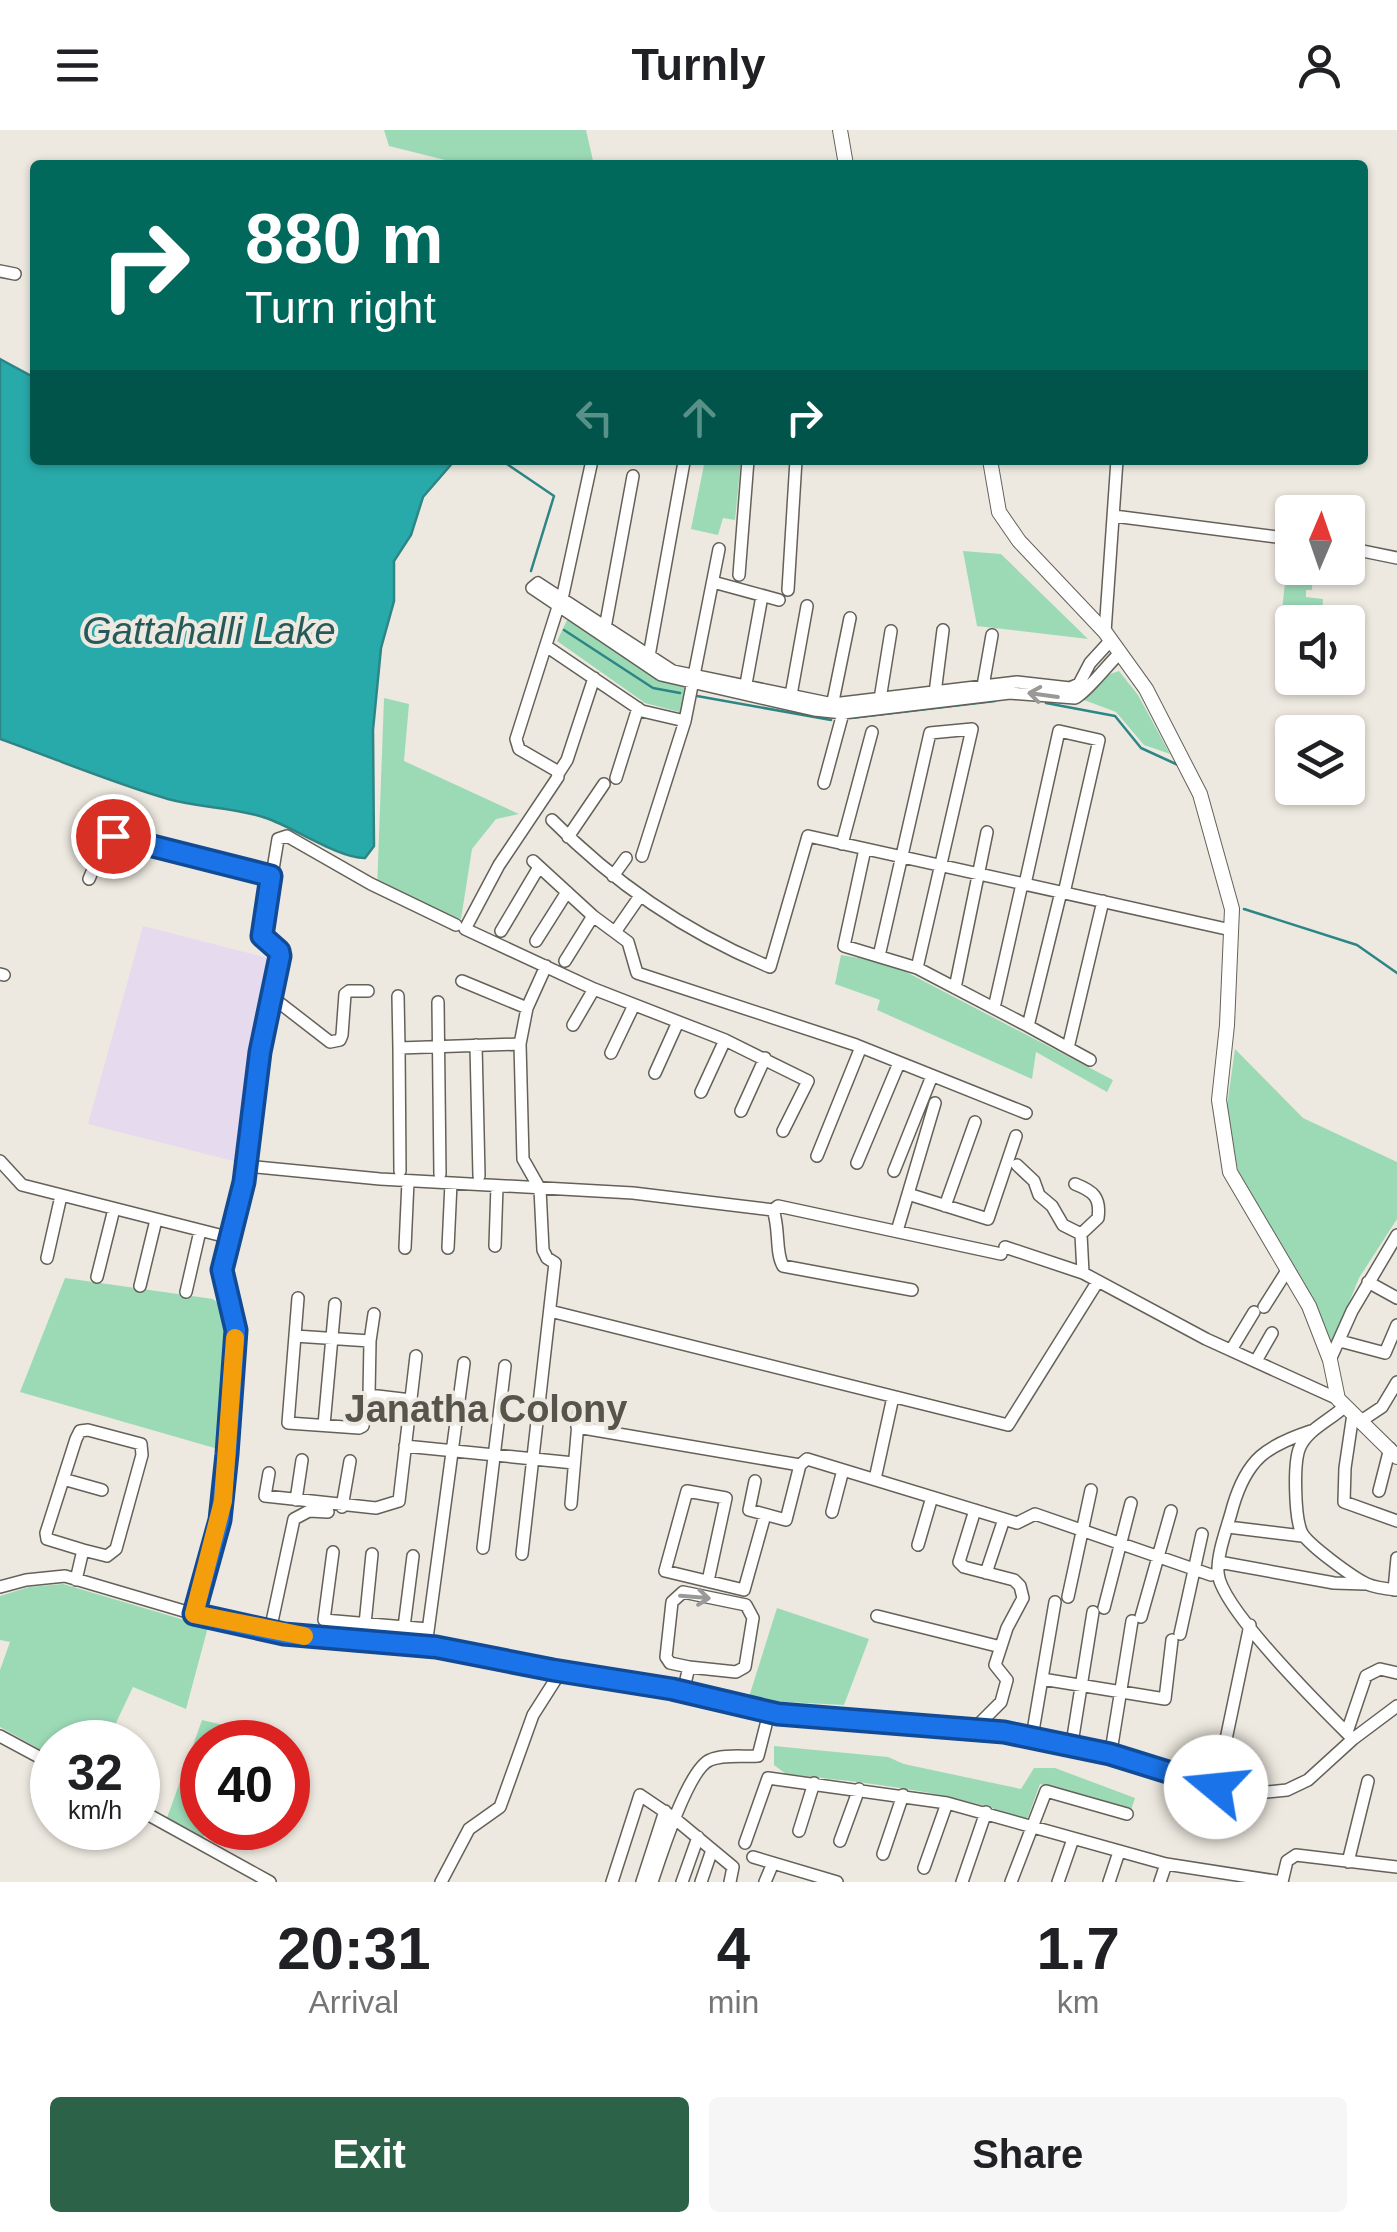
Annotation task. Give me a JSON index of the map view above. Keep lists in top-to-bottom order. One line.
{"districts":["Janatha Colony"],"water":["Gattahalli Lake"],"north":"top","page":{"header":"Turnly","turn":["880 m","Turn right"],"speed":"32 km/h","limit":"40","eta":["20:31","Arrival","4","min","1.7","km"],"buttons":["Exit","Share"]}}
